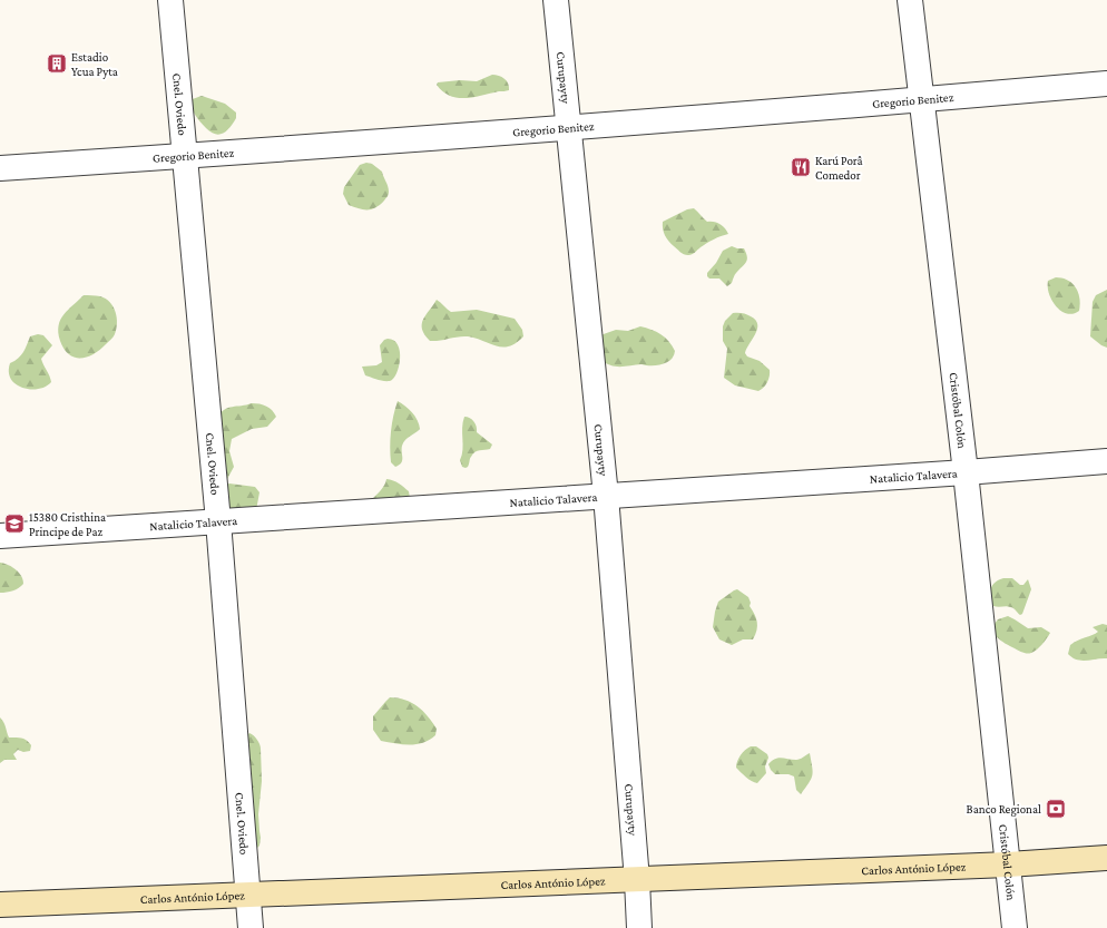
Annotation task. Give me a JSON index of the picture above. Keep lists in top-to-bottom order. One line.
{"streets":{"main road":["Carlos António López"],"street":["Curupayty","Gregorio Benitez","Cnel. Oviedo","Cristóbal Colón","Natalicio Talavera"]},"crossings":[["Curupayty","Gregorio Benitez"],["Curupayty","Natalicio Talavera"],["Curupayty","Carlos António López"],["Gregorio Benitez","Cnel. Oviedo"],["Gregorio Benitez","Cristóbal Colón"],["Cnel. Oviedo","Natalicio Talavera"],["Cnel. Oviedo","Carlos António López"],["Cristóbal Colón","Natalicio Talavera"],["Cristóbal Colón","Carlos António López"]],"places":{"building":["Estadio Ycua Pyta"],"restaurant":["Karú Porâ Comedor"],"school or university":["15380 Cristhina Principe de Paz"],"bank":["Banco Regional"]}}
